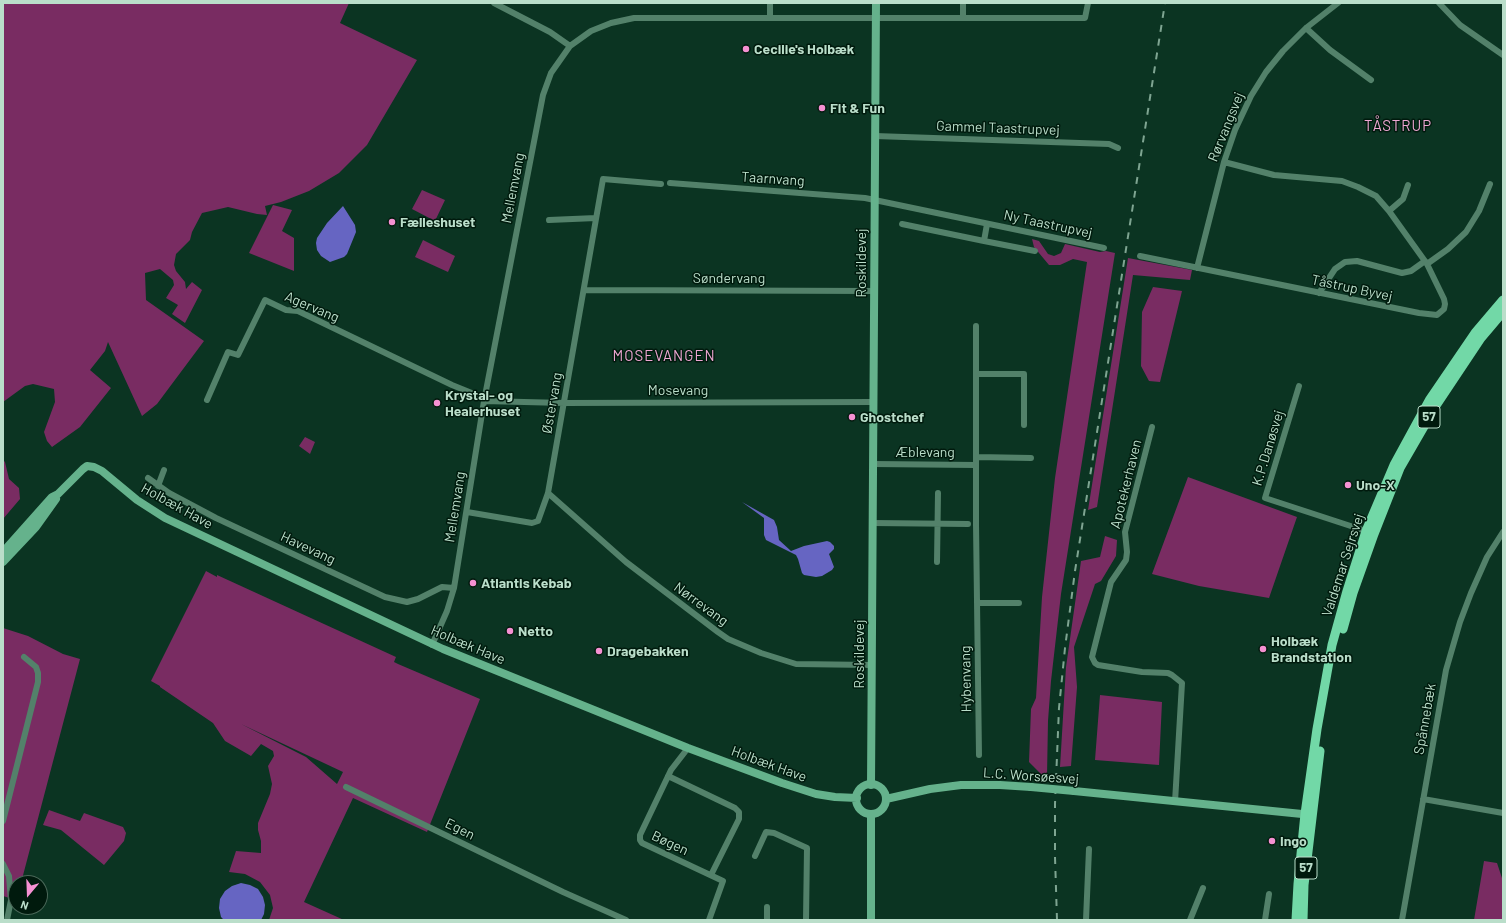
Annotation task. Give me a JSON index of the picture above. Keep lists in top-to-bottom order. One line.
{"streets":{"main road":["57","Valdemar Sejrsvej"],"street":["Rørvangsvej","Gammel Taastrupvej","Taarnvang","Mellemvang","Ny Taastrupvej","Roskildevej","Søndervang","Tåstrup Byvej","Agervang","Mosevang","Østervang","K.P.Danøsvej","Æblevang","Apotekerhaven","Holbæk Have","Havevang","Nørrevang","Hybenvang","Spånnebæk","L.C. Worsøesvej","Egen","Bøgen"]},"crossings":[["Rørvangsvej","Tåstrup Byvej"],["Gammel Taastrupvej","Roskildevej"],["Taarnvang","Ny Taastrupvej"],["Taarnvang","Roskildevej"],["Mellemvang","Roskildevej"],["Mellemvang","Agervang"],["Mellemvang","Mosevang"],["Mellemvang","Østervang"],["Mellemvang","Holbæk Have"],["Mellemvang","Havevang"],["Ny Taastrupvej","Roskildevej"],["Roskildevej","Søndervang"],["Roskildevej","Mosevang"],["Roskildevej","Æblevang"],["Roskildevej","Holbæk Have"],["Roskildevej","Nørrevang"],["Roskildevej","L.C. Worsøesvej"],["Søndervang","Østervang"],["Agervang","Mosevang"],["Mosevang","Østervang"],["Østervang","Nørrevang"],["K.P.Danøsvej","Valdemar Sejrsvej"],["Æblevang","Hybenvang"],["Apotekerhaven","L.C. Worsøesvej"],["Holbæk Have","L.C. Worsøesvej"],["Holbæk Have","Bøgen"],["Valdemar Sejrsvej","L.C. Worsøesvej"]],"districts":["TÅSTRUP","MOSEVANGEN"],"places":["Cecilie's Holbæk","Fit & Fun","Fælleshuset","Krystal- og Healerhuset","Ghostchef","Uno-X","Atlantis Kebab","Netto","Holbæk Brandstation","Dragebakken","Ingo"],"north":"bottom"}
